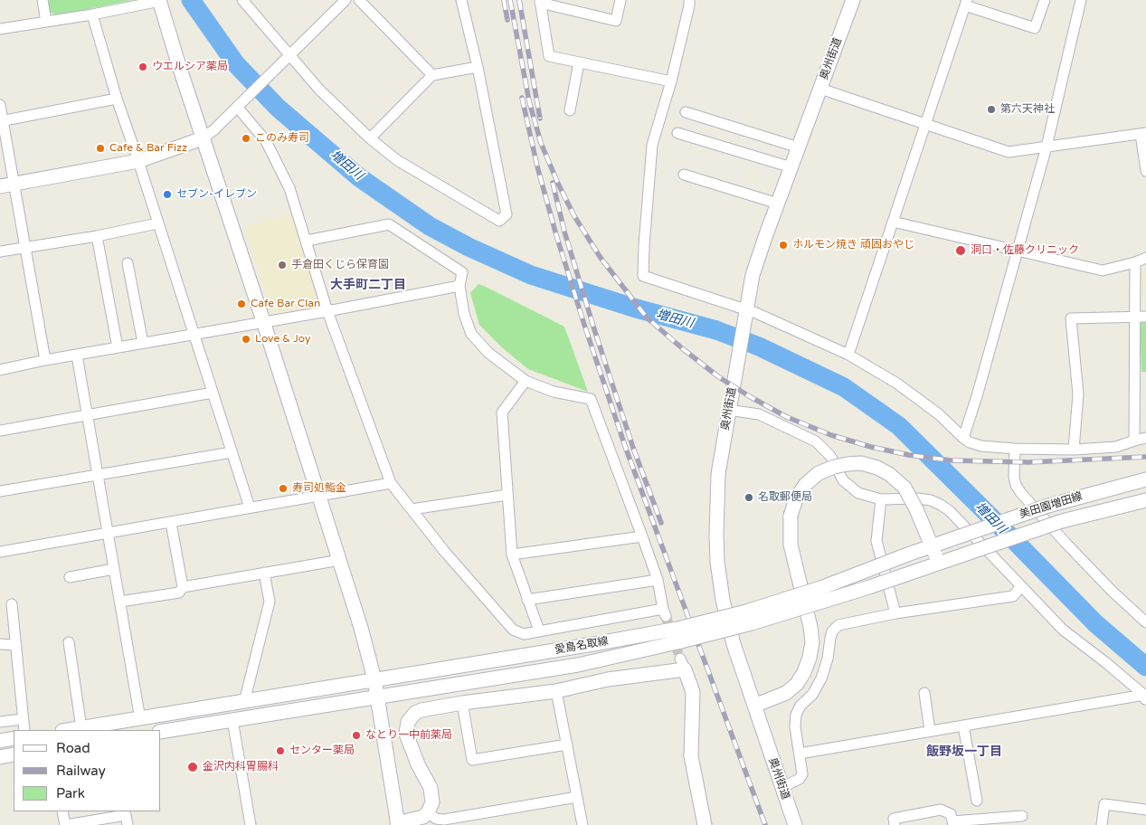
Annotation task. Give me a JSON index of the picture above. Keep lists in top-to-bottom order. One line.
{"streets":{"main road":["奥州街道","美田園増田線","愛島名取線"]},"crossings":[["美田園増田線","愛島名取線"]],"districts":["大手町二丁目","飯野坂一丁目"],"water":["増田川"],"places":["ウエルシア薬局","第六天神社","このみ寿司","Cafe & Bar Fizz","セブン-イレブン","ホルモン焼き 頑固おやじ","洞口・佐藤クリニック","手倉田くじら保育園","Cafe Bar Clan","Love & Joy","寿司処鮨金","名取郵便局","なとり一中前薬局","センター薬局","金沢内科胃腸科"],"legend":["Road","Railway","Park"]}
